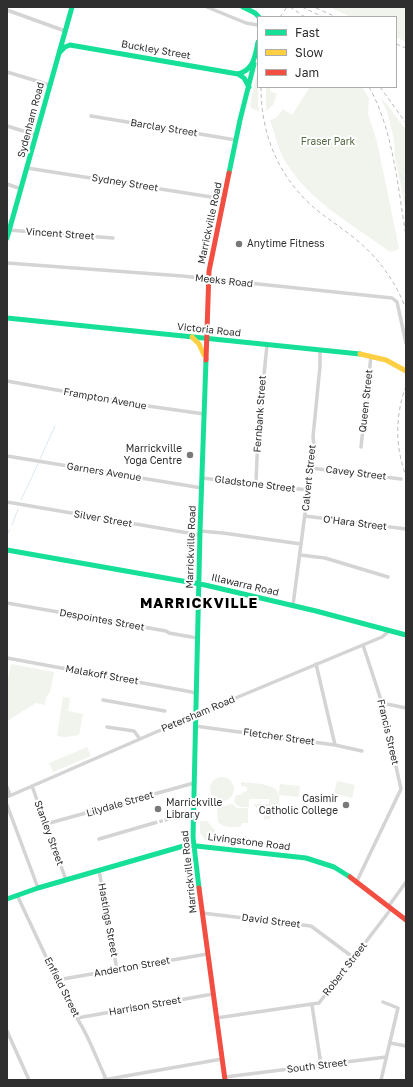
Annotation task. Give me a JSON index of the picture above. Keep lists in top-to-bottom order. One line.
{"streets":{"main road":["Buckley Street","Sydenham Road","Marrickville Road","Victoria Road","Illawarra Road","Livingstone Road"],"street":["Barclay Street","Sydney Street","Vincent Street","Meeks Road","Frampton Avenue","Queen Street","Fernbank Street","Garners Avenue","Cavey Street","Calvert Street","Gladstone Street","Silver Street","O'Hara Street","Despointes Street","Malakoff Street","Petersham Road","Francis Street","Fletcher Street","Lilydale Street","Stanley Street","Hastings Street","David Street","Anderton Street","Robert Street","Enfield Street","Harrison Street","South Street"]},"crossings":[["Sydenham Road","Sydney Street"],["Sydenham Road","Vincent Street"],["Barclay Street","Marrickville Road"],["Sydney Street","Marrickville Road"],["Marrickville Road","Meeks Road"],["Marrickville Road","Victoria Road"],["Marrickville Road","Frampton Avenue"],["Marrickville Road","Garners Avenue"],["Marrickville Road","Gladstone Street"],["Marrickville Road","Silver Street"],["Marrickville Road","Illawarra Road"],["Marrickville Road","Despointes Street"],["Marrickville Road","Malakoff Street"],["Marrickville Road","Petersham Road"],["Marrickville Road","Fletcher Street"],["Marrickville Road","Lilydale Street"],["Marrickville Road","Livingstone Road"],["Marrickville Road","David Street"],["Marrickville Road","Anderton Street"],["Marrickville Road","Harrison Street"],["Marrickville Road","South Street"],["Victoria Road","Queen Street"],["Victoria Road","Fernbank Street"],["Victoria Road","Calvert Street"],["Fernbank Street","Gladstone Street"],["Cavey Street","Calvert Street"],["Calvert Street","Gladstone Street"],["Calvert Street","Silver Street"],["Calvert Street","O'Hara Street"],["Calvert Street","Illawarra Road"],["Illawarra Road","Petersham Road"],["Petersham Road","Francis Street"],["Petersham Road","Stanley Street"],["Francis Street","Livingstone Road"],["Lilydale Street","Stanley Street"],["Stanley Street","Livingstone Road"],["Livingstone Road","Hastings Street"],["Livingstone Road","Robert Street"],["Livingstone Road","Enfield Street"],["Hastings Street","Anderton Street"],["David Street","Robert Street"],["Anderton Street","Enfield Street"],["Enfield Street","Harrison Street"]],"districts":["MARRICKVILLE"],"parks":["Fraser Park"],"places":["Anytime Fitness","Marrickville Yoga Centre","Casimir Catholic College","Marrickville Library"],"legend":["Fast","Slow","Jam"]}
